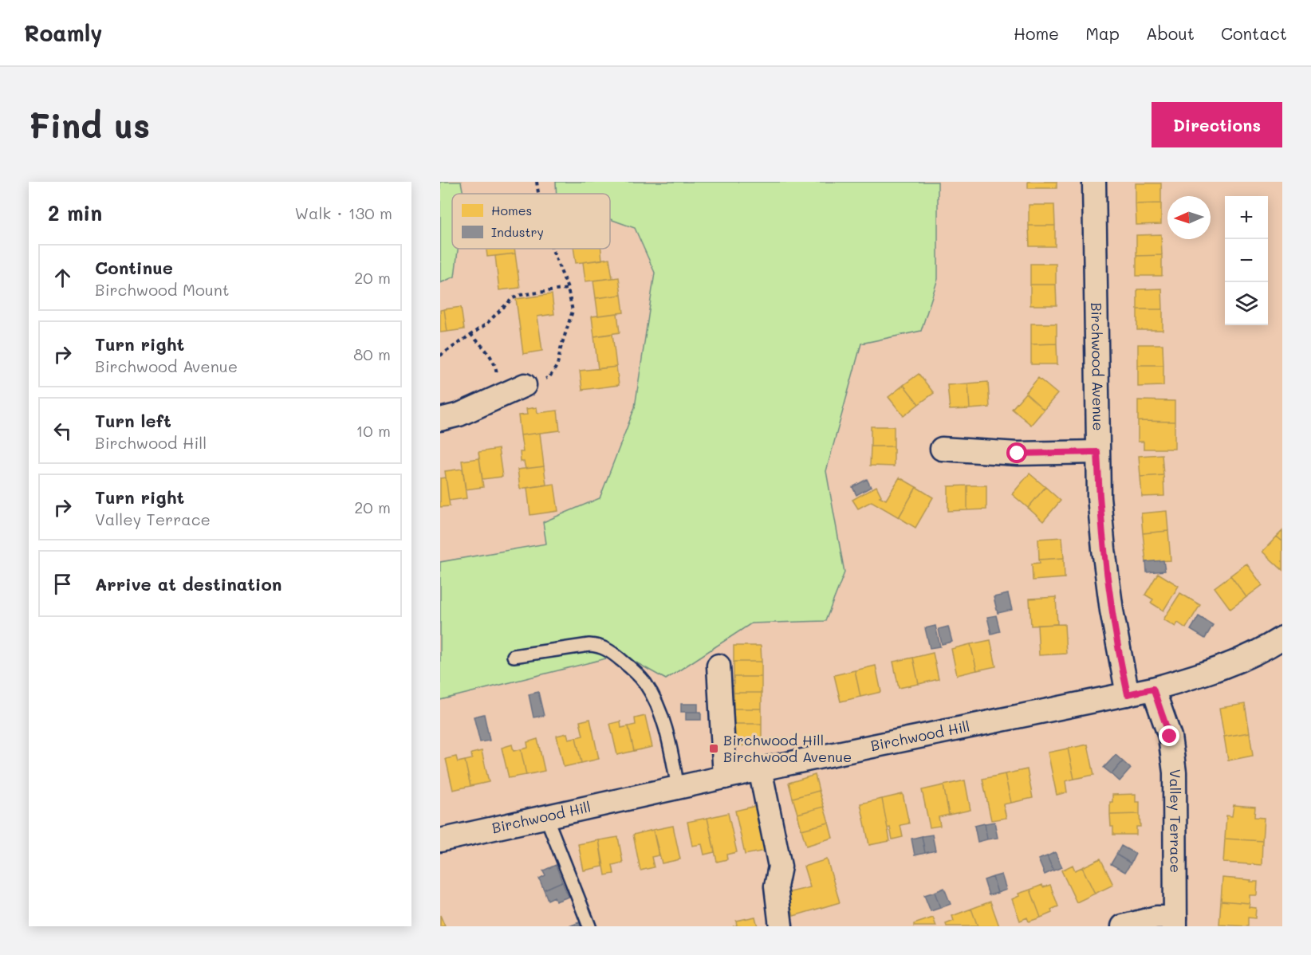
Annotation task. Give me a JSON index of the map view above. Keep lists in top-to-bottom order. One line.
{"streets":{"street":["Birchwood Avenue","Birchwood Hill","Valley Terrace"]},"crossings":[["Birchwood Avenue","Birchwood Hill"],["Birchwood Hill","Valley Terrace"]],"places":{"transit":["Birchwood Hill Birchwood Avenue"]},"legend":["Homes","Industry"],"north":"left","page":{"header":"Roamly","nav":["Home","Map","About","Contact"],"buttons":"Directions","title":"Find us","heading":["2 min","Walk · 130 m"],"map_buttons":["+","−"],"list":[["Continue","Birchwood Mount","20 m"],["Turn right","Birchwood Avenue","80 m"],["Turn left","Birchwood Hill","10 m"],["Turn right","Valley Terrace","20 m"],"Arrive at destination"]}}
